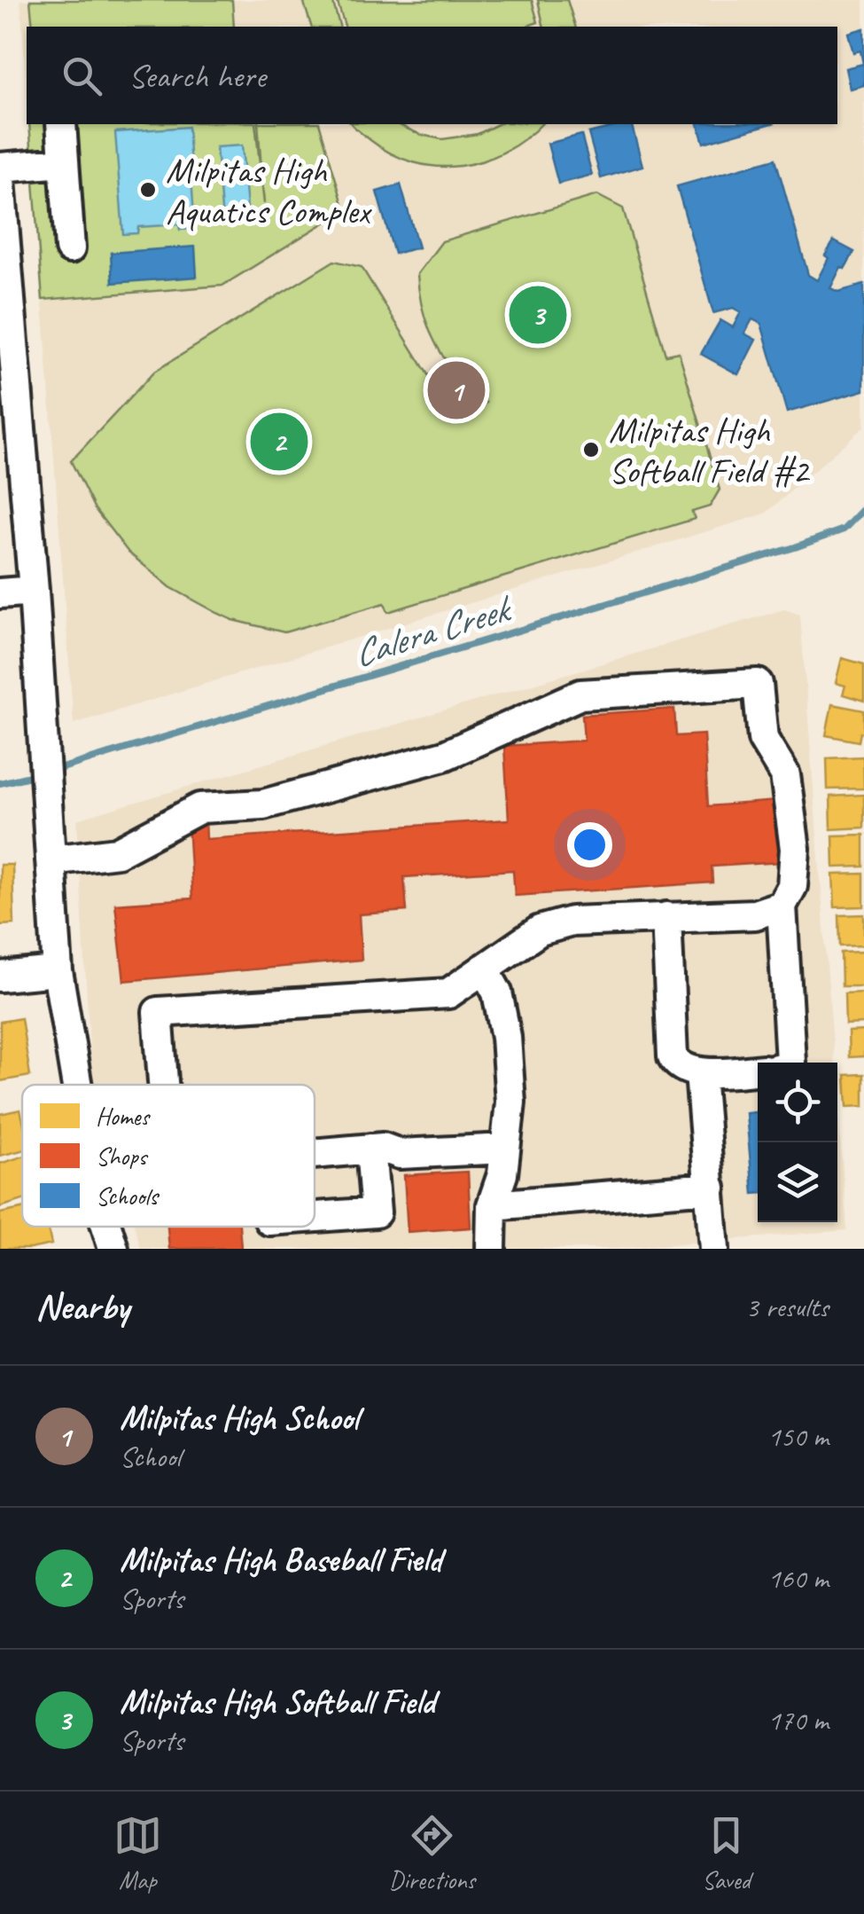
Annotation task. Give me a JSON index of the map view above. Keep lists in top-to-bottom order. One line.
{"water":["Calera Creek"],"places":["Milpitas High Aquatics Complex","Milpitas High Softball Field #2"],"legend":["Homes","Shops","Schools"],"page":{"search":"Search here","pins":["3","1","2"],"heading":["Nearby","3 results"],"list":[{"mark":"1","name":"Milpitas High School","note":"School","value":"150 m"},{"mark":"2","name":"Milpitas High Baseball Field","note":"Sports","value":"160 m"},{"mark":"3","name":"Milpitas High Softball Field","note":"Sports","value":"170 m"}],"nav":["Map","Directions","Saved"]}}
